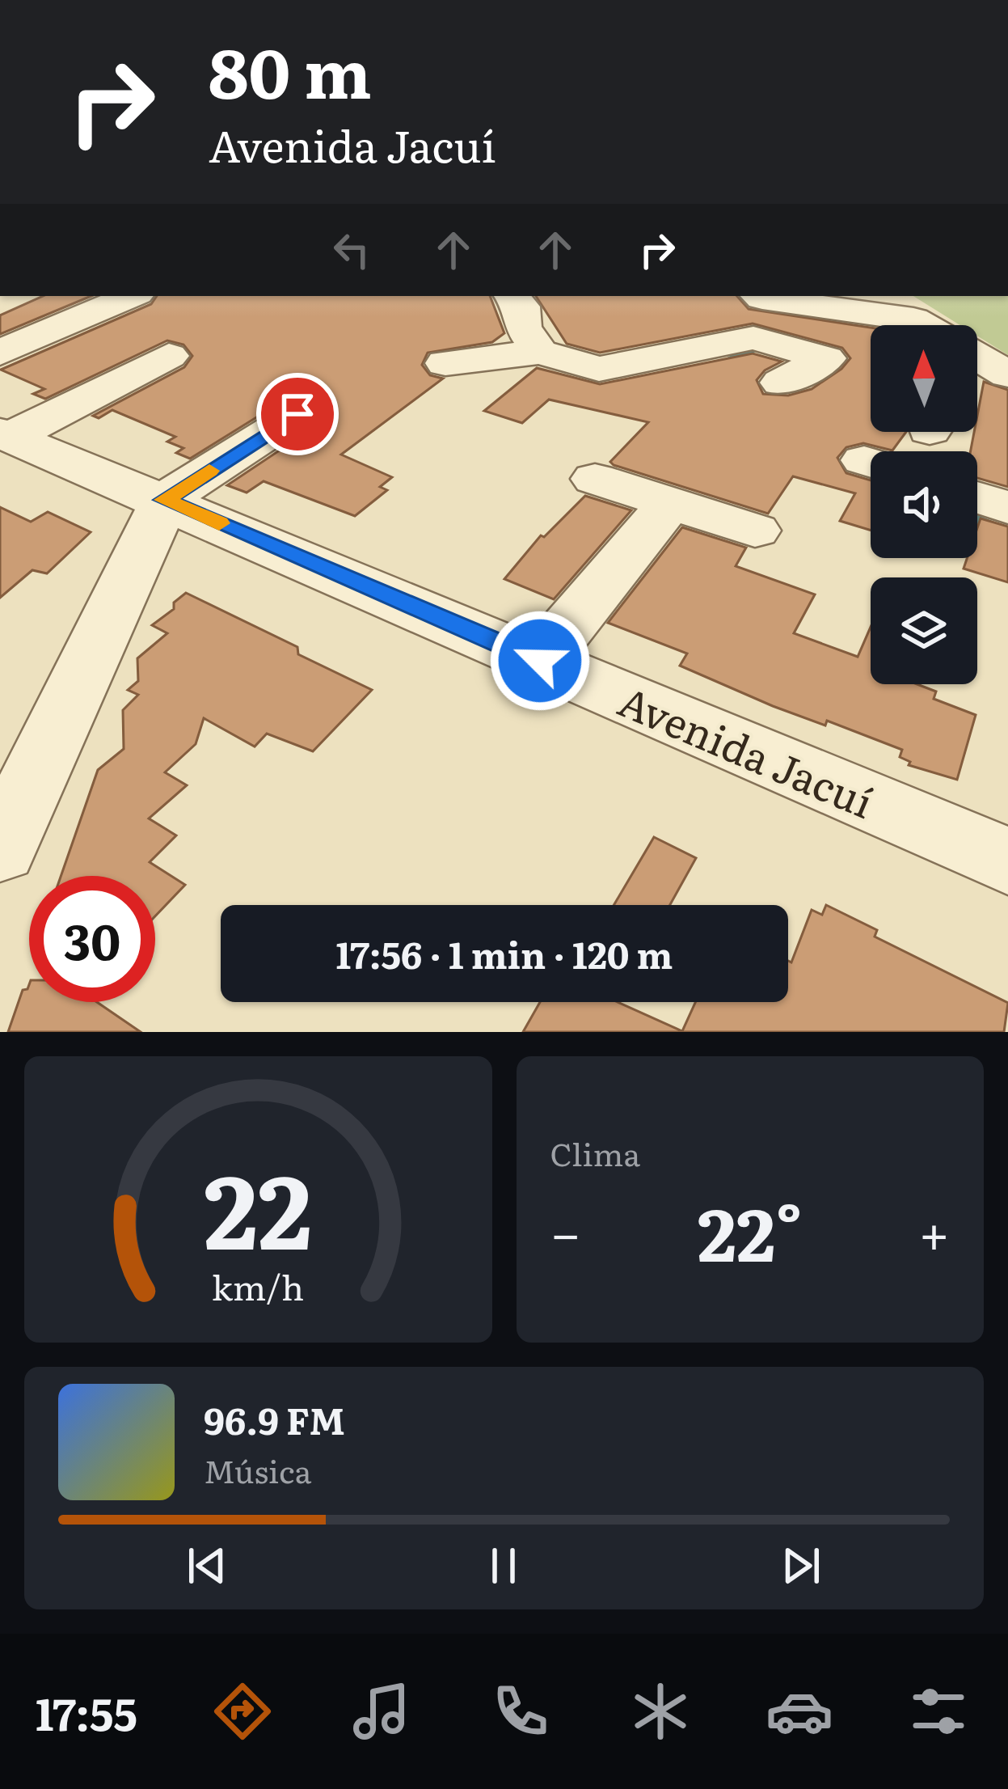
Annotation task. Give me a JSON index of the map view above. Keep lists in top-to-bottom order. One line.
{"streets":{"street":["Avenida Jacuí"]},"north":"top","page":{"turn":["80 m","Avenida Jacuí"],"limit":"30","trip":"17:56 · 1 min · 120 m","tile":"Clima","heat":["−","22°","+"],"song":["96.9 FM","Música"],"tabs":"17:55","gauge":["22","km/h"]}}
